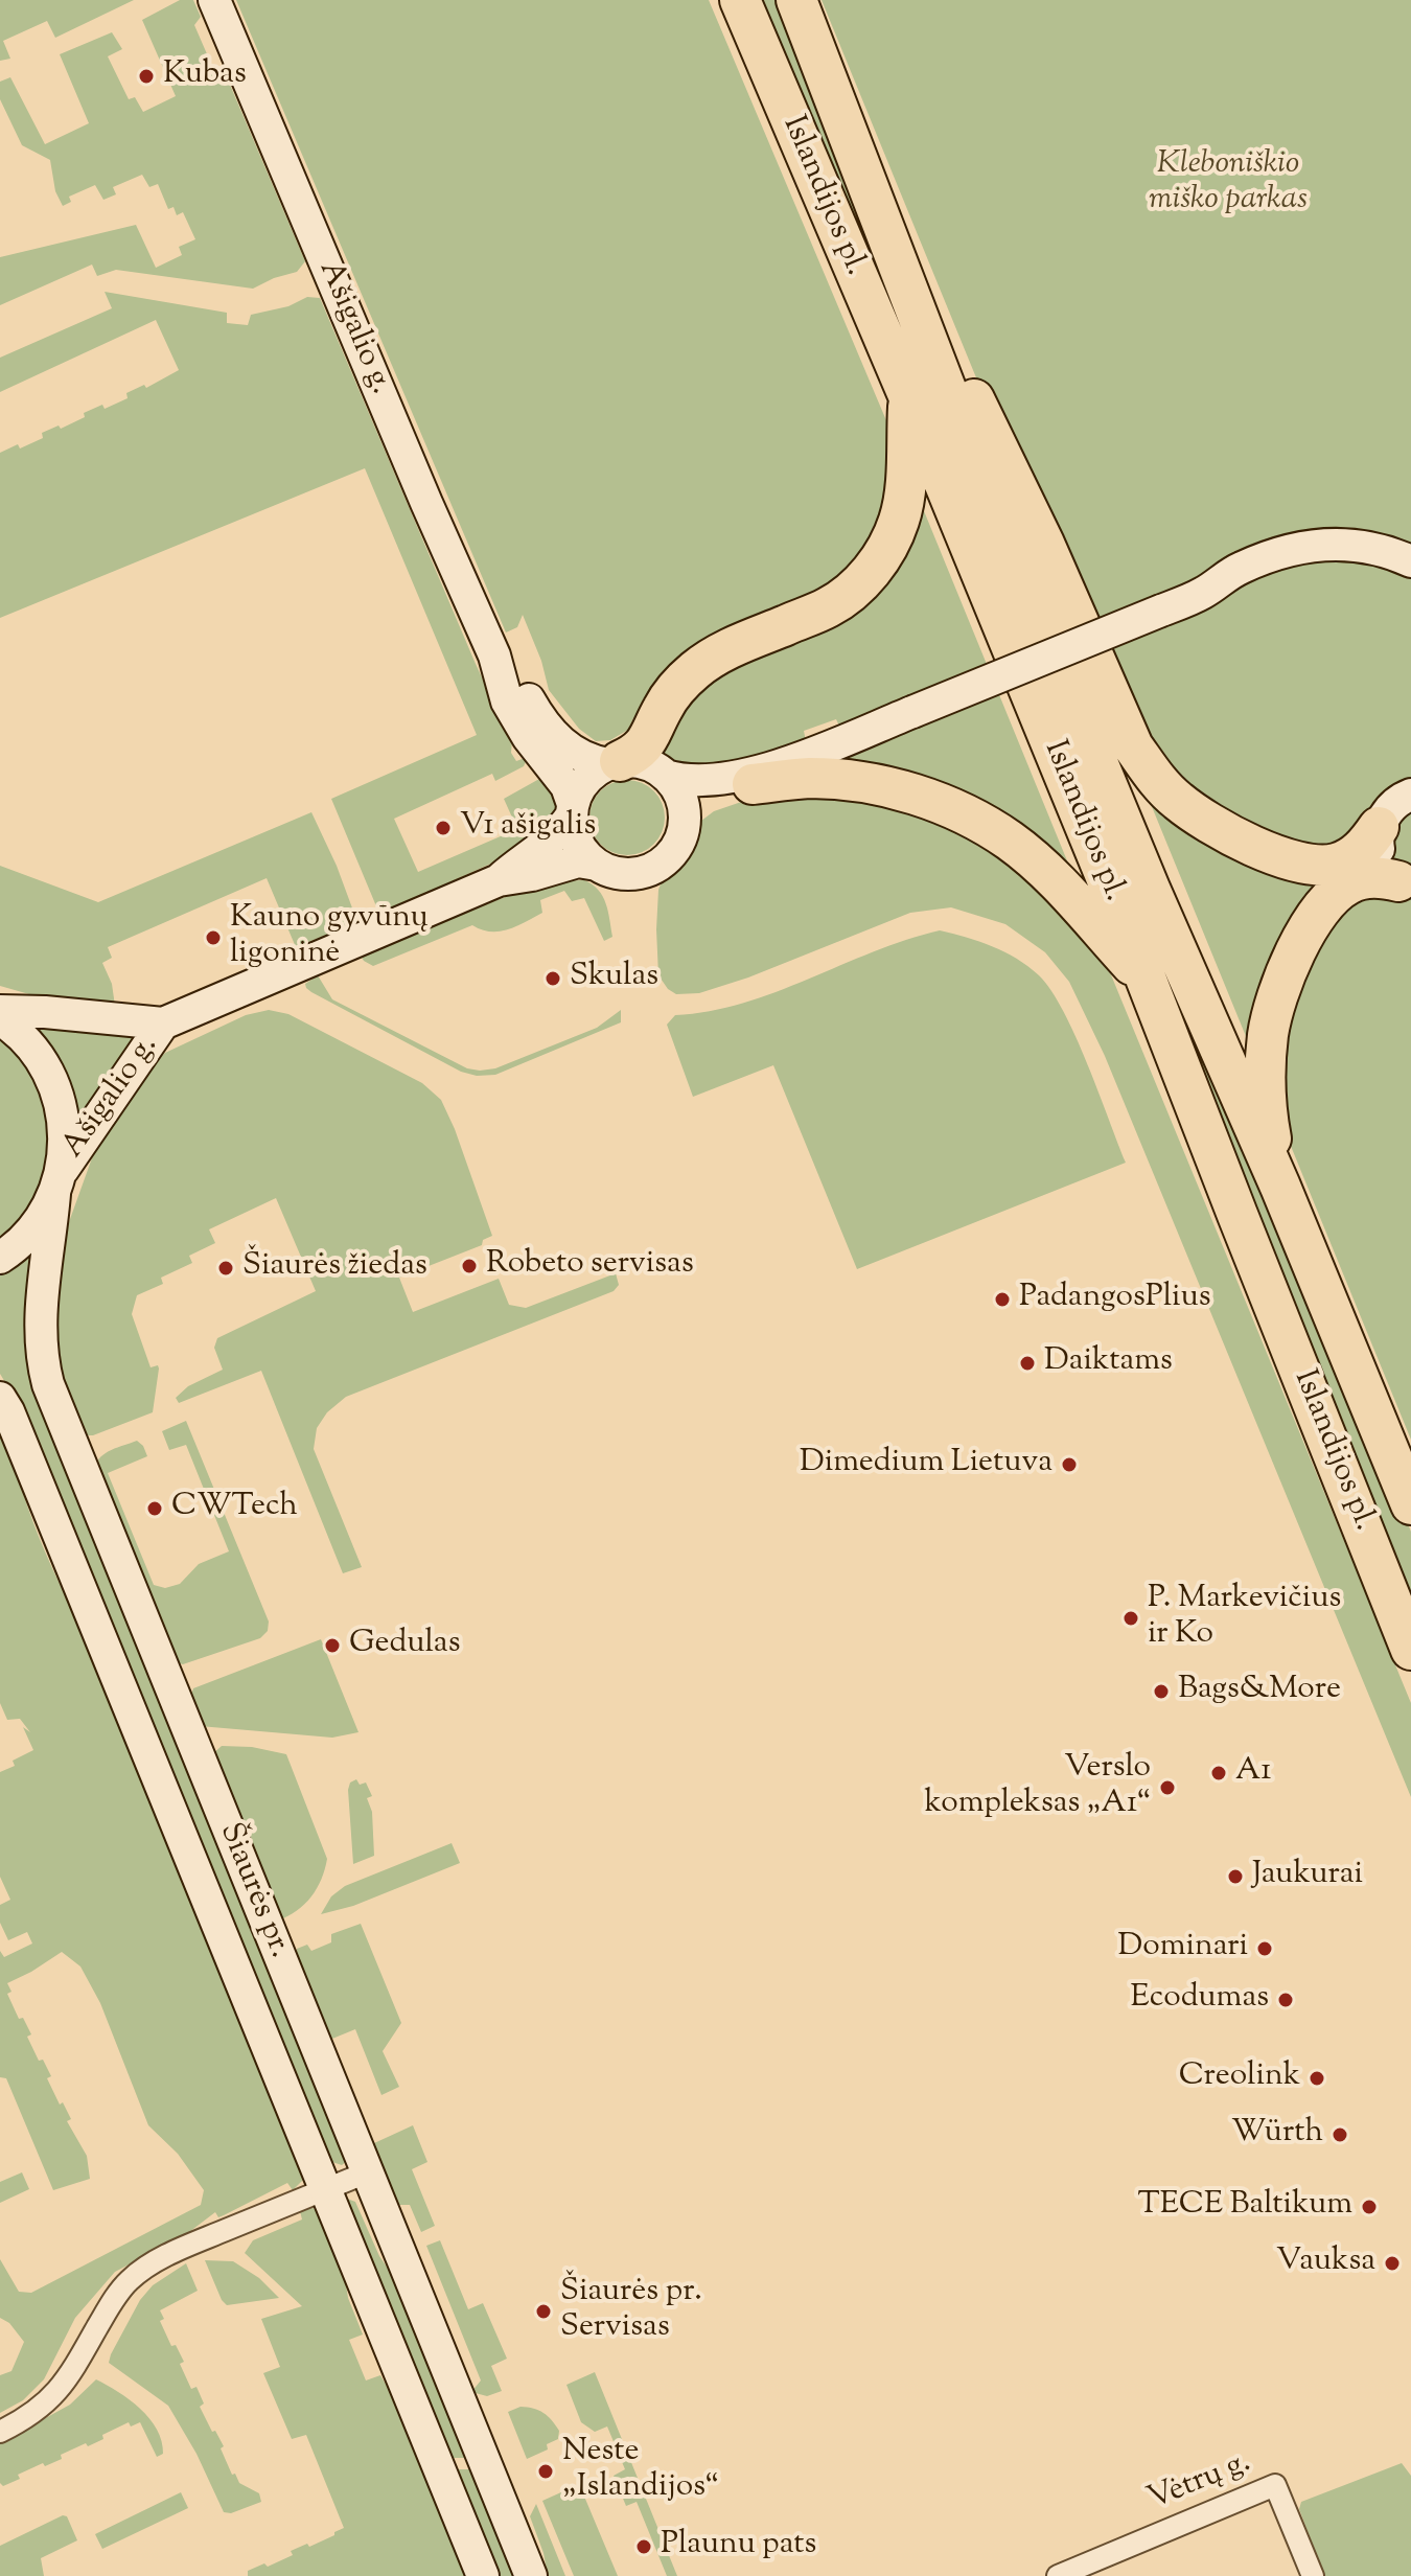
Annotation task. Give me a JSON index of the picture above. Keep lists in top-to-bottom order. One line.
{"streets":{"highway":["Islandijos pl."],"main road":["Ašigalio g.","Šiaurės pr."],"street":["Vėtrų g."]},"crossings":[["Ašigalio g.","Šiaurės pr."]],"parks":["Kleboniškio miško parkas"],"places":["Kubas","V1 ašigalis","Kauno gyvūnų ligoninė","Skulas","Robeto servisas","Šiaurės žiedas","PadangosPlius","Daiktams","Dimedium Lietuva","CWTech","P. Markevičius ir Ko","Gedulas","Bags&More","A1","Verslo kompleksas „A1“","Jaukurai","Dominari","Ecodumas","Creolink","Würth","TECE Baltikum","Vauksa","Šiaurės pr. Servisas","Neste „Islandijos“","Plaunu pats"]}
